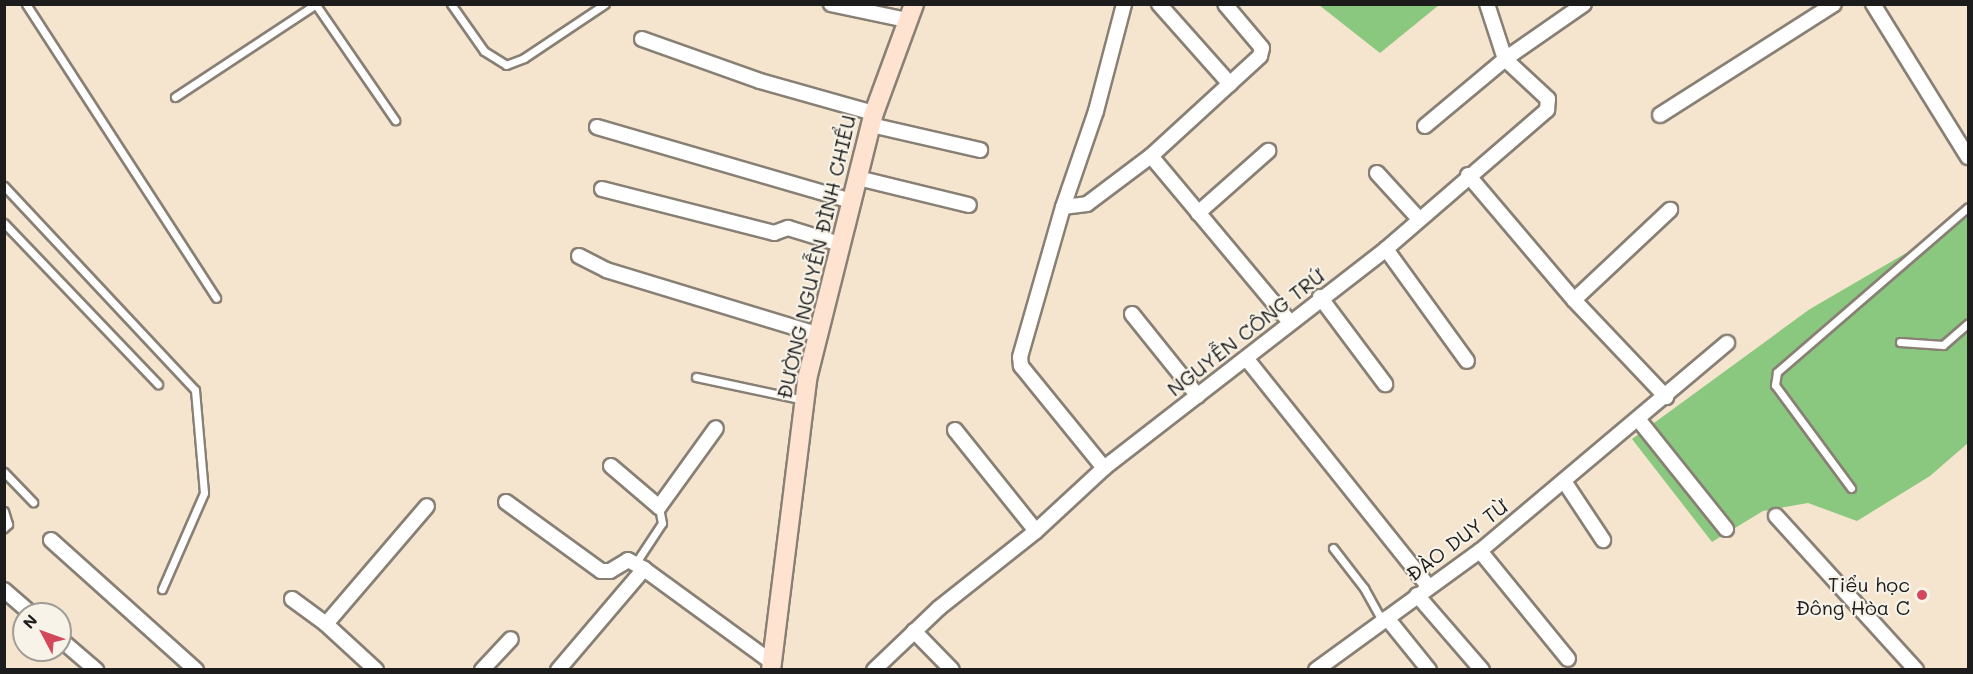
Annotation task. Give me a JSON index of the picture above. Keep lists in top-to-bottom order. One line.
{"streets":{"street":["ĐƯỜNG NGUYỄN ĐÌNH CHIỂU","NGUYỄN CÔNG TRỨ","ĐÀO DUY TỪ"]},"places":["Tiểu học Đông Hòa C"],"north":"top left"}
